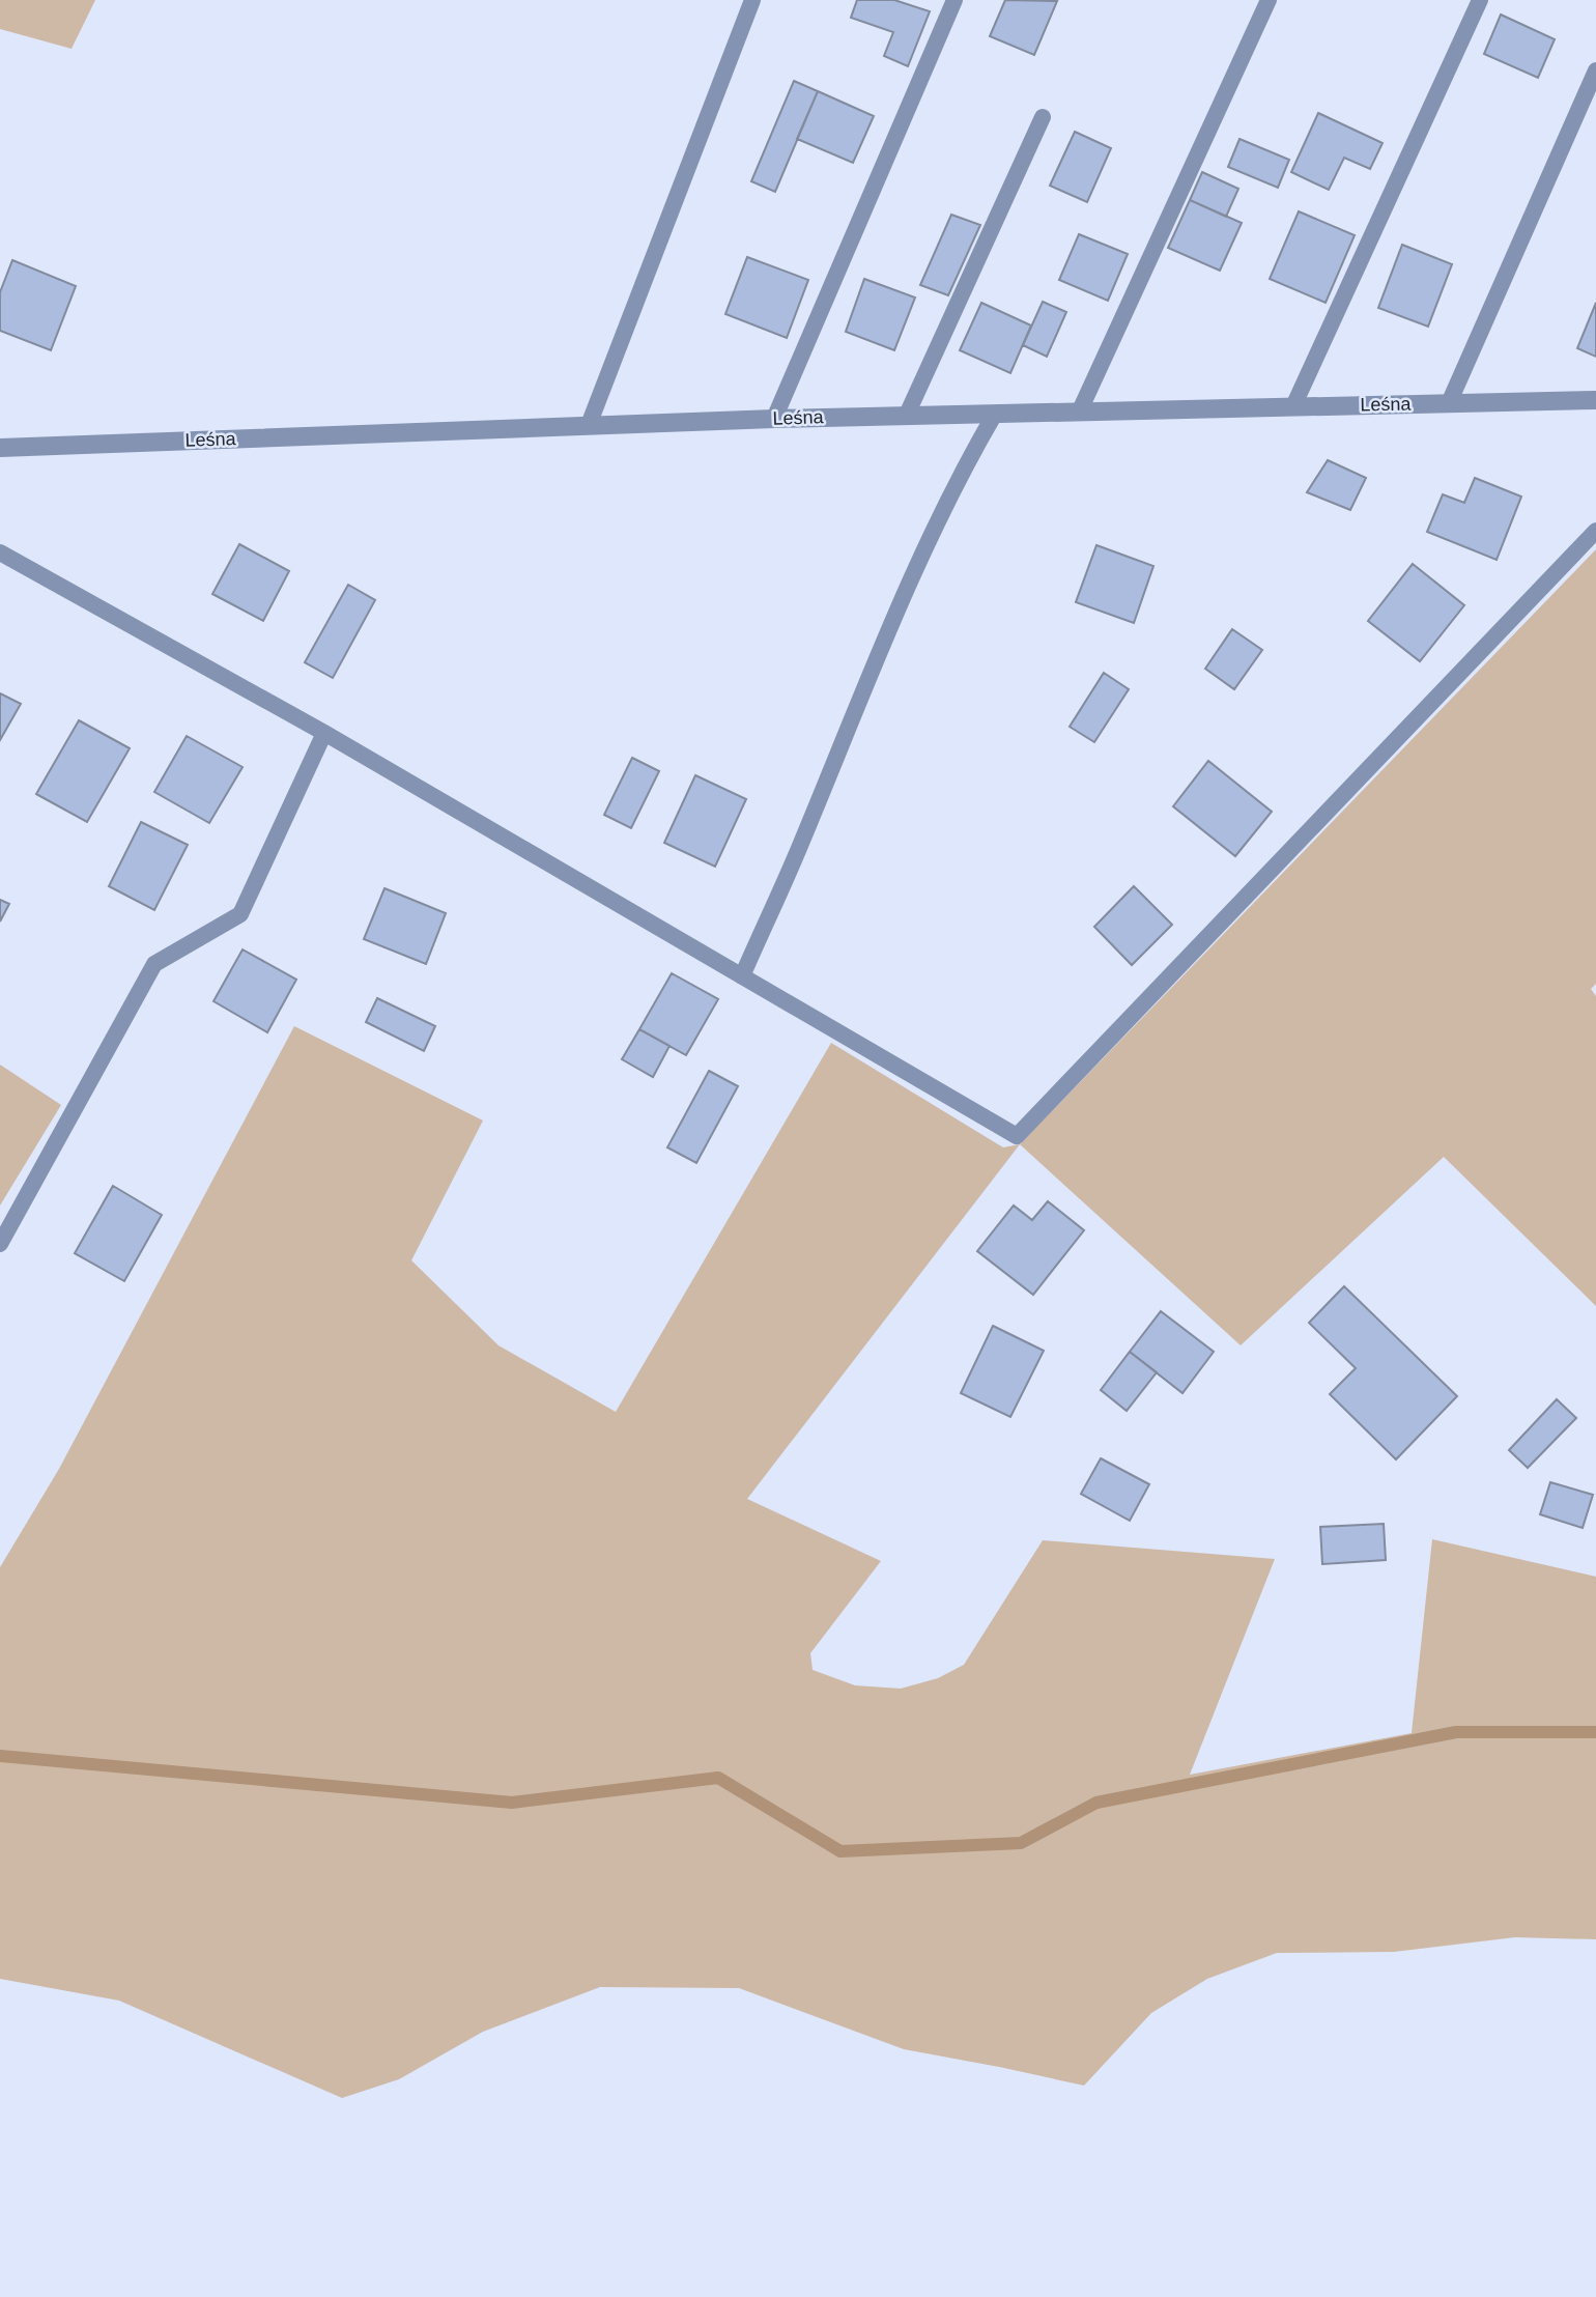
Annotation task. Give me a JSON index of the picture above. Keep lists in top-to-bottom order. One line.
{"streets":{"street":["Leśna"]}}
